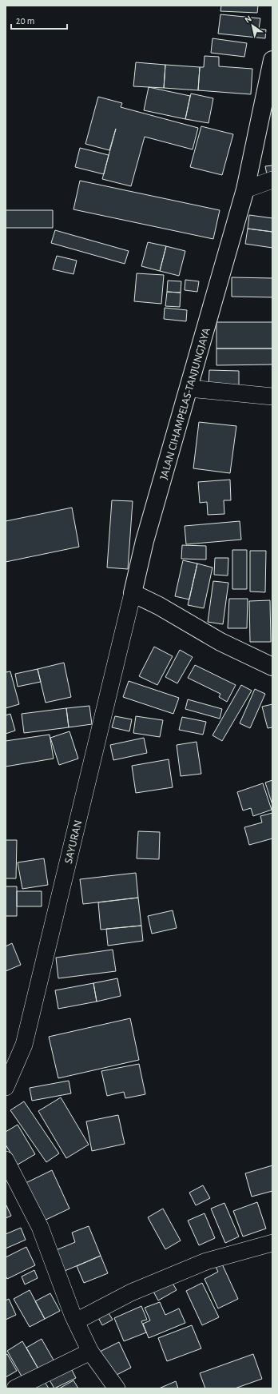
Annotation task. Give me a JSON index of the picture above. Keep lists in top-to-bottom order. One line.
{"streets":{"main road":["JALAN CIHAMPELAS-TANJUNGJAYA"],"street":["SAYURAN"]},"crossings":[["JALAN CIHAMPELAS-TANJUNGJAYA","SAYURAN"]],"scale_bar":"20 m","north":"top left"}
